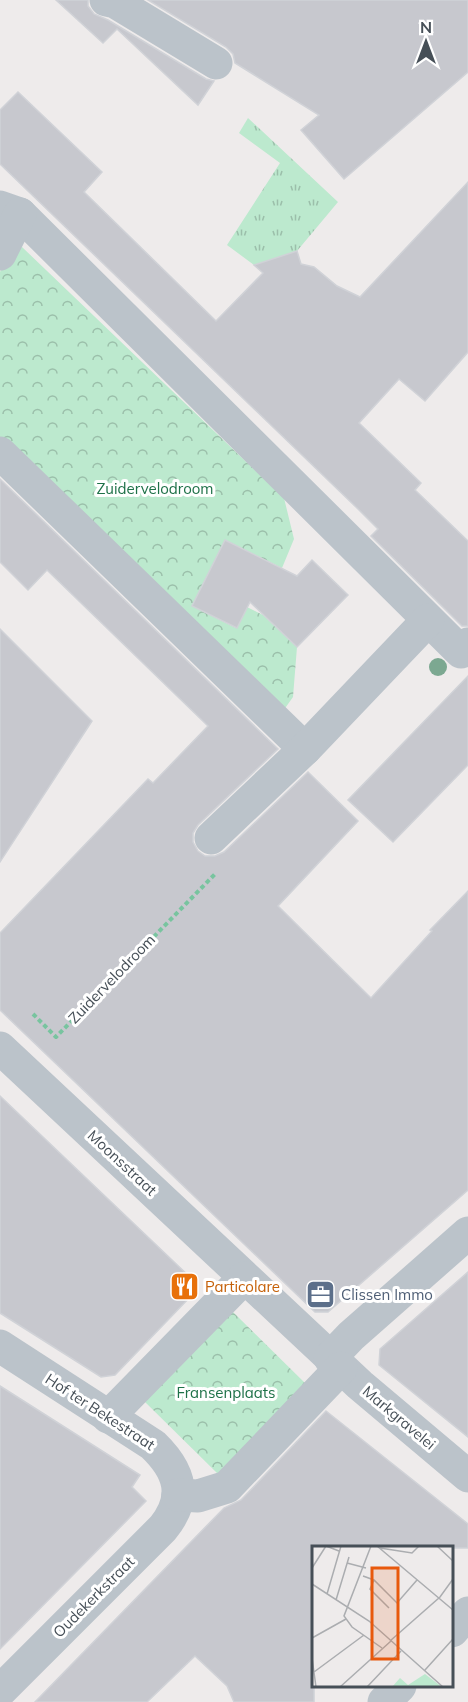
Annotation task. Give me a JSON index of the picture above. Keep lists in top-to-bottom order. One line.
{"streets":{"street":["Moonsstraat","Hof ter Bekestraat","Markgravelei","Oudekerkstraat"],"path":["Zuidervelodroom"]},"crossings":[["Hof ter Bekestraat","Oudekerkstraat"]],"parks":["Zuidervelodroom","Fransenplaats"],"places":{"restaurant":["Particolare"],"office":["Clissen Immo"]},"north":"top"}
